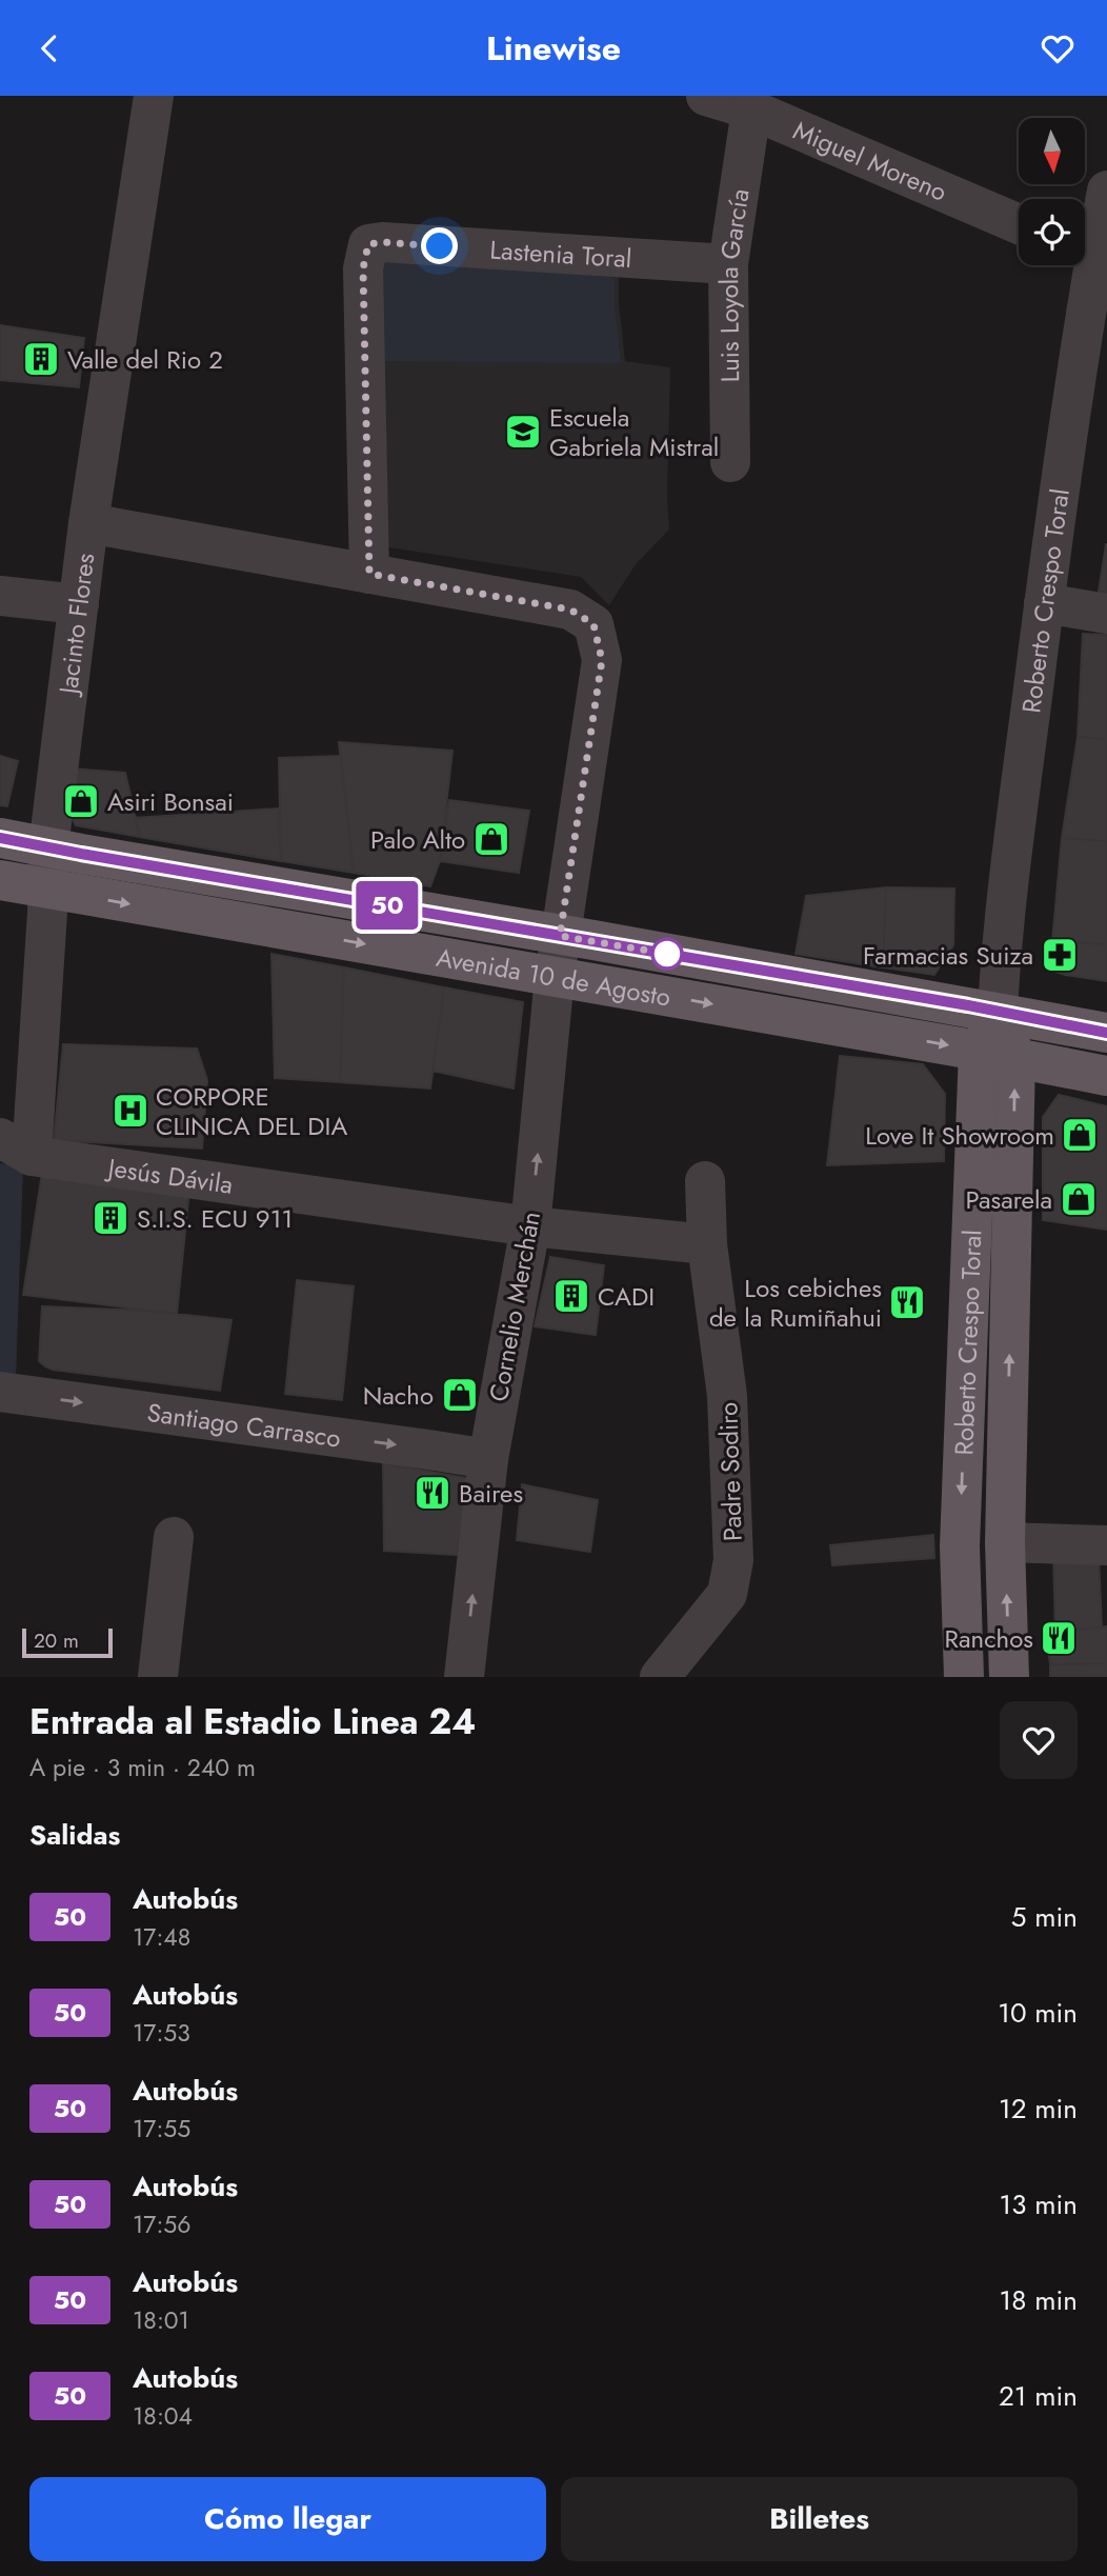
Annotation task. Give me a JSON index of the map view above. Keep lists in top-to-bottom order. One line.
{"streets":{"main road":["Roberto Crespo Toral","Avenida 10 de Agosto"],"street":["Miguel Moreno","Lastenia Toral","Luis Loyola García","Jacinto Flores","Jesús Dávila","Cornelio Merchán","Santiago Carrasco","Padre Sodiro"]},"crossings":[["Miguel Moreno","Luis Loyola García"],["Lastenia Toral","Luis Loyola García"],["Lastenia Toral","Cornelio Merchán"],["Roberto Crespo Toral","Avenida 10 de Agosto"],["Jacinto Flores","Avenida 10 de Agosto"],["Jacinto Flores","Jesús Dávila"],["Jacinto Flores","Cornelio Merchán"],["Avenida 10 de Agosto","Cornelio Merchán"],["Jesús Dávila","Cornelio Merchán"],["Cornelio Merchán","Santiago Carrasco"]],"one_way":["Santiago Carrasco"],"places":{"building":["Valle del Rio 2","S.I.S. ECU 911","CADI"],"school or university":["Escuela Gabriela Mistral"],"shop":["Asiri Bonsai","Palo Alto","Love It Showroom","Pasarela","Nacho"],"pharmacy":["Farmacias Suiza"],"hospital":["CORPORE CLINICA DEL DIA"],"restaurant":["Los cebiches de la Rumiñahui","Baires","Ranchos"]},"lines":["bus line 50"],"scale_bar":"20 m","north":"bottom","page":{"header":"Linewise","on_map":"50","scale":"20 m","heading":[["Entrada al Estadio Linea 24","A pie · 3 min · 240 m"],"Salidas"],"list":[{"mark":"50","name":"Autobús","note":"17:48","value":"5 min"},{"mark":"50","name":"Autobús","note":"17:53","value":"10 min"},{"mark":"50","name":"Autobús","note":"17:55","value":"12 min"},{"mark":"50","name":"Autobús","note":"17:56","value":"13 min"},{"mark":"50","name":"Autobús","note":"18:01","value":"18 min"},{"mark":"50","name":"Autobús","note":"18:04","value":"21 min"}],"buttons":["Cómo llegar","Billetes"]}}
